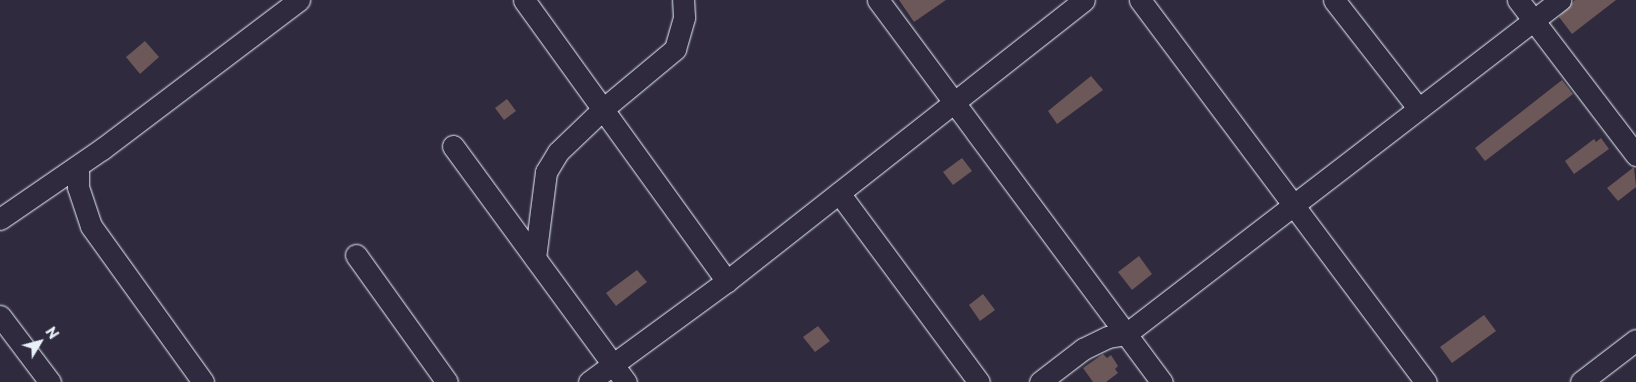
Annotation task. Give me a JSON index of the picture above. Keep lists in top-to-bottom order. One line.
{"north":"top right"}
